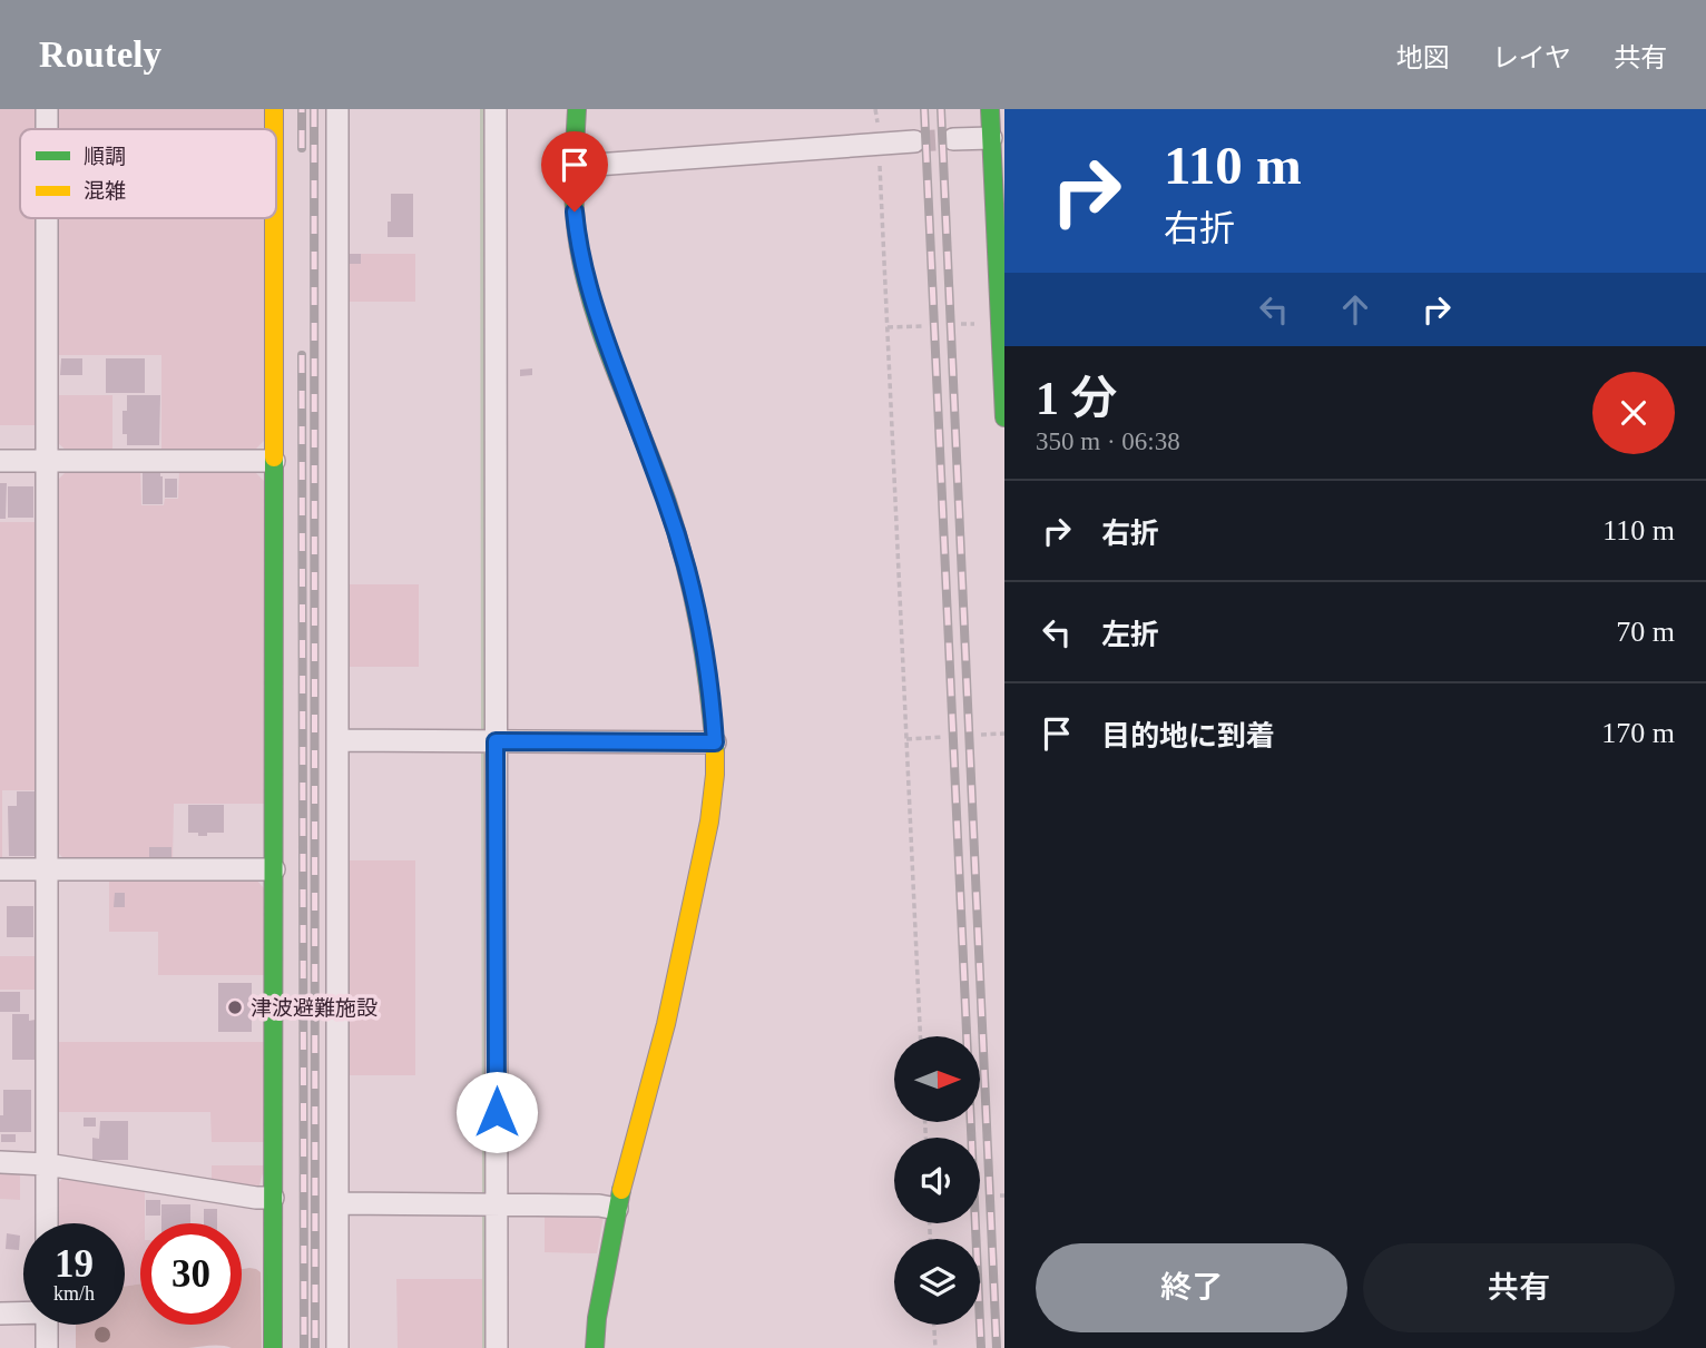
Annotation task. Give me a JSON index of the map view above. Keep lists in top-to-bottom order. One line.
{"places":["津波避難施設"],"legend":["順調","混雑"],"north":"right","page":{"header":"Routely","nav":["地図","レイヤ","共有"],"turn":["110 m","右折"],"heading":["1 分","350 m · 06:38"],"list":[{"name":"右折","value":"110 m"},{"name":"左折","value":"70 m"},{"name":"目的地に到着","value":"170 m"}],"speed":"19 km/h","limit":"30","buttons":["終了","共有"]}}
